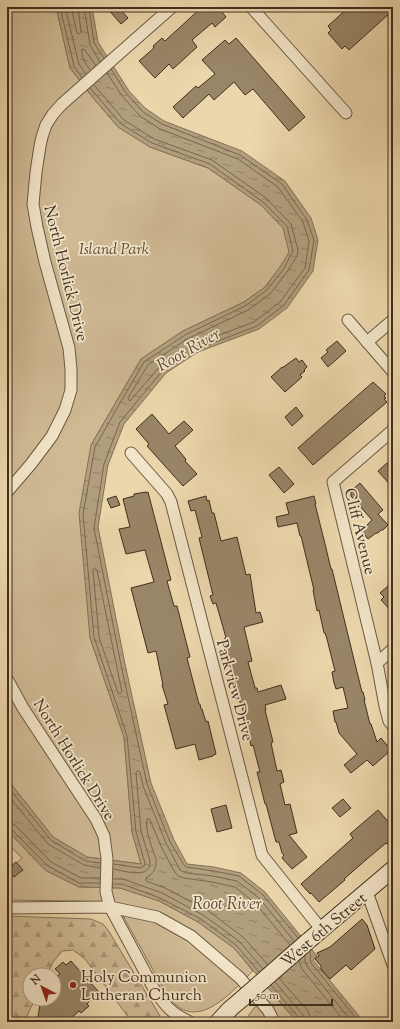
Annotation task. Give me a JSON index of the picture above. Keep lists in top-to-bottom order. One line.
{"streets":{"street":["North Horlick Drive","Cliff Avenue","Parkview Drive","West 6th Street"]},"crossings":[["Parkview Drive","West 6th Street"]],"water":["Root River"],"parks":["Island Park"],"places":["Holy Communion Lutheran Church"],"scale_bar":"50 m","north":"top left"}
